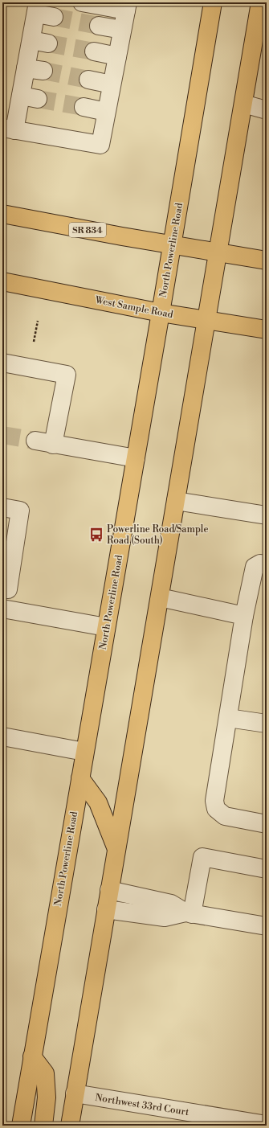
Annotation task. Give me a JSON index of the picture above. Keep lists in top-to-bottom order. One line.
{"streets":{"main road":["SR 834","North Powerline Road","West Sample Road"],"street":["Northwest 33rd Court"]},"crossings":[["SR 834","North Powerline Road"],["North Powerline Road","West Sample Road"]],"places":{"bus stop":["Powerline Road/Sample Road (South)"]}}
